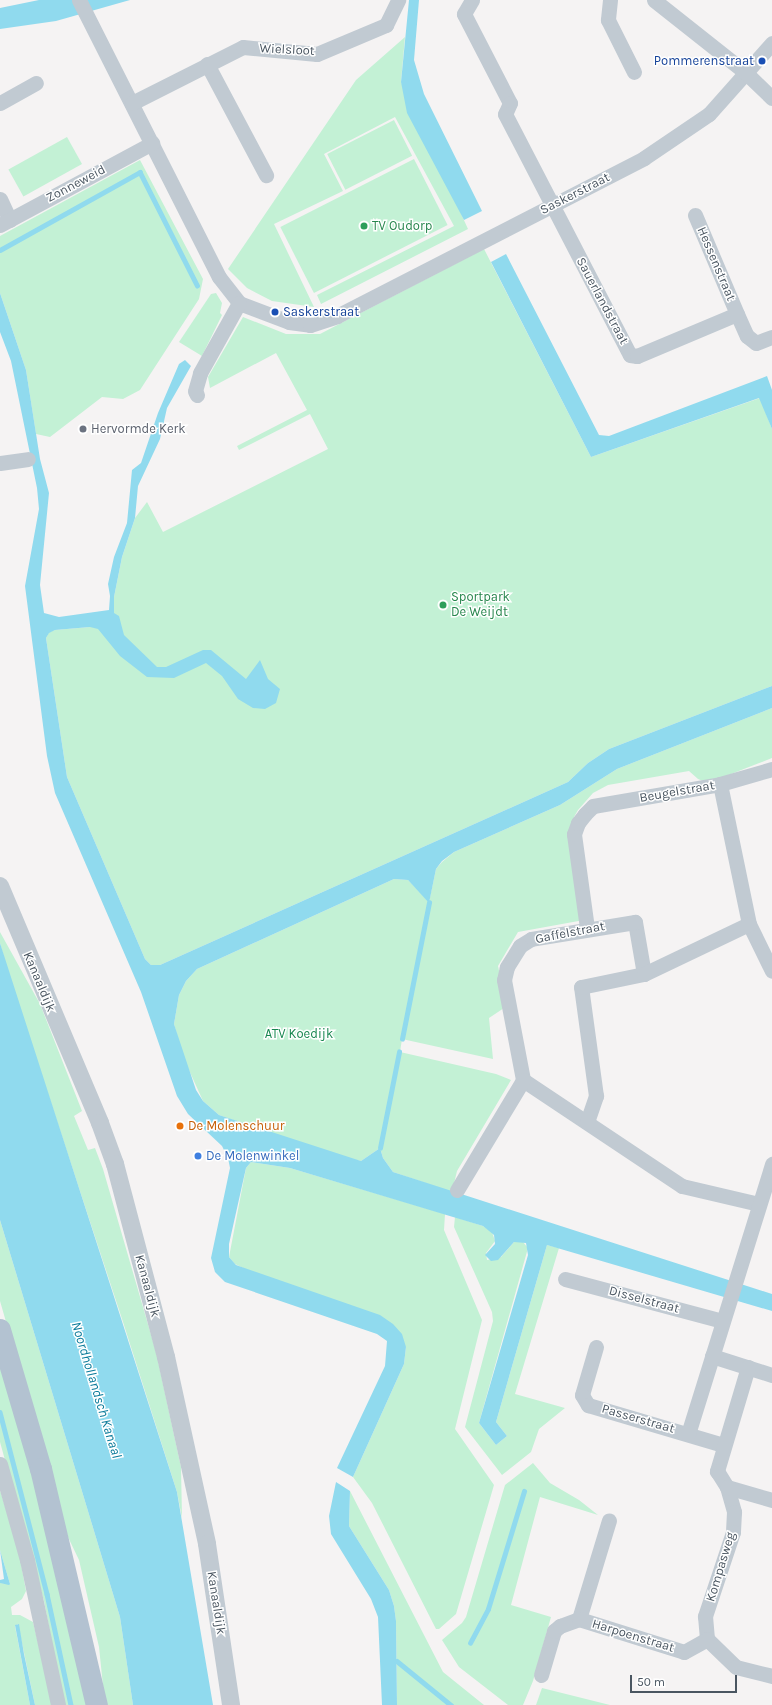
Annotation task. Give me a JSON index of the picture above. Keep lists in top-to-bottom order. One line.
{"streets":{"street":["Wielsloot","Zonneweid","Saskerstraat","Hessenstraat","Sauerlandstraat","Beugelstraat","Gaffelstraat","Kanaaldijk","Disselstraat","Passerstraat","Kompasweg","Harpoenstraat"]},"crossings":[["Saskerstraat","Sauerlandstraat"],["Hessenstraat","Sauerlandstraat"],["Beugelstraat","Gaffelstraat"],["Passerstraat","Kompasweg"],["Kompasweg","Harpoenstraat"]],"water":["Noordhollandsch Kanaal"],"parks":["ATV Koedijk"],"places":["Pommerenstraat","TV Oudorp","Saskerstraat","Hervormde Kerk","Sportpark De Weijdt","De Molenschuur","De Molenwinkel"],"scale_bar":"50 m"}
